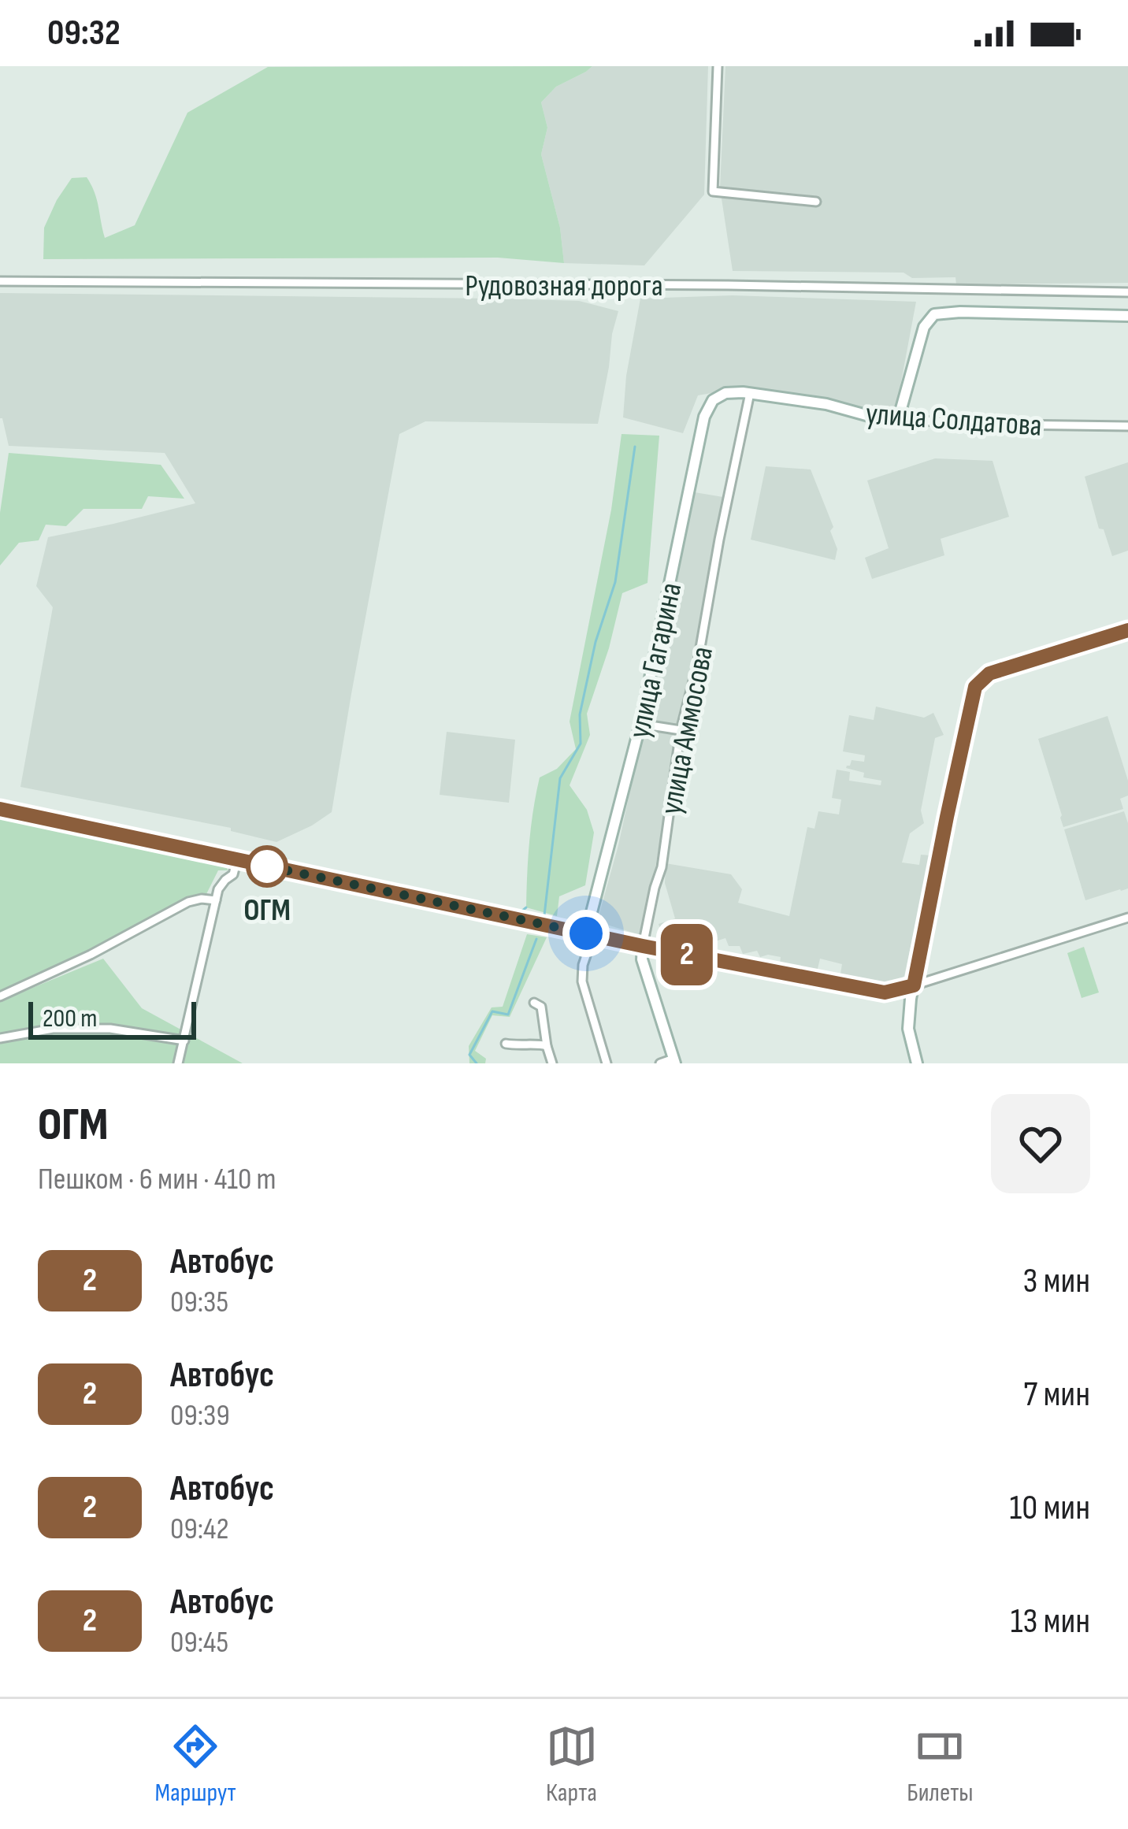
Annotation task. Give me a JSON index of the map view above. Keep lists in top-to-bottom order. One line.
{"streets":{"street":["Рудовозная дорога","улица Солдатова","улица Гагарина","улица Аммосова"]},"crossings":[["улица Солдатова","улица Гагарина"],["улица Солдатова","улица Аммосова"]],"places":["ОГМ"],"lines":["bus line 2"],"scale_bar":"200 m","page":{"status":"09:32","on_map":"2","scale":"200 m","heading":["ОГМ","Пешком · 6 мин · 410 m"],"list":[{"mark":"2","name":"Автобус","note":"09:35","value":"3 мин"},{"mark":"2","name":"Автобус","note":"09:39","value":"7 мин"},{"mark":"2","name":"Автобус","note":"09:42","value":"10 мин"},{"mark":"2","name":"Автобус","note":"09:45","value":"13 мин"}],"tabs":["Маршрут","Карта","Билеты"]}}
